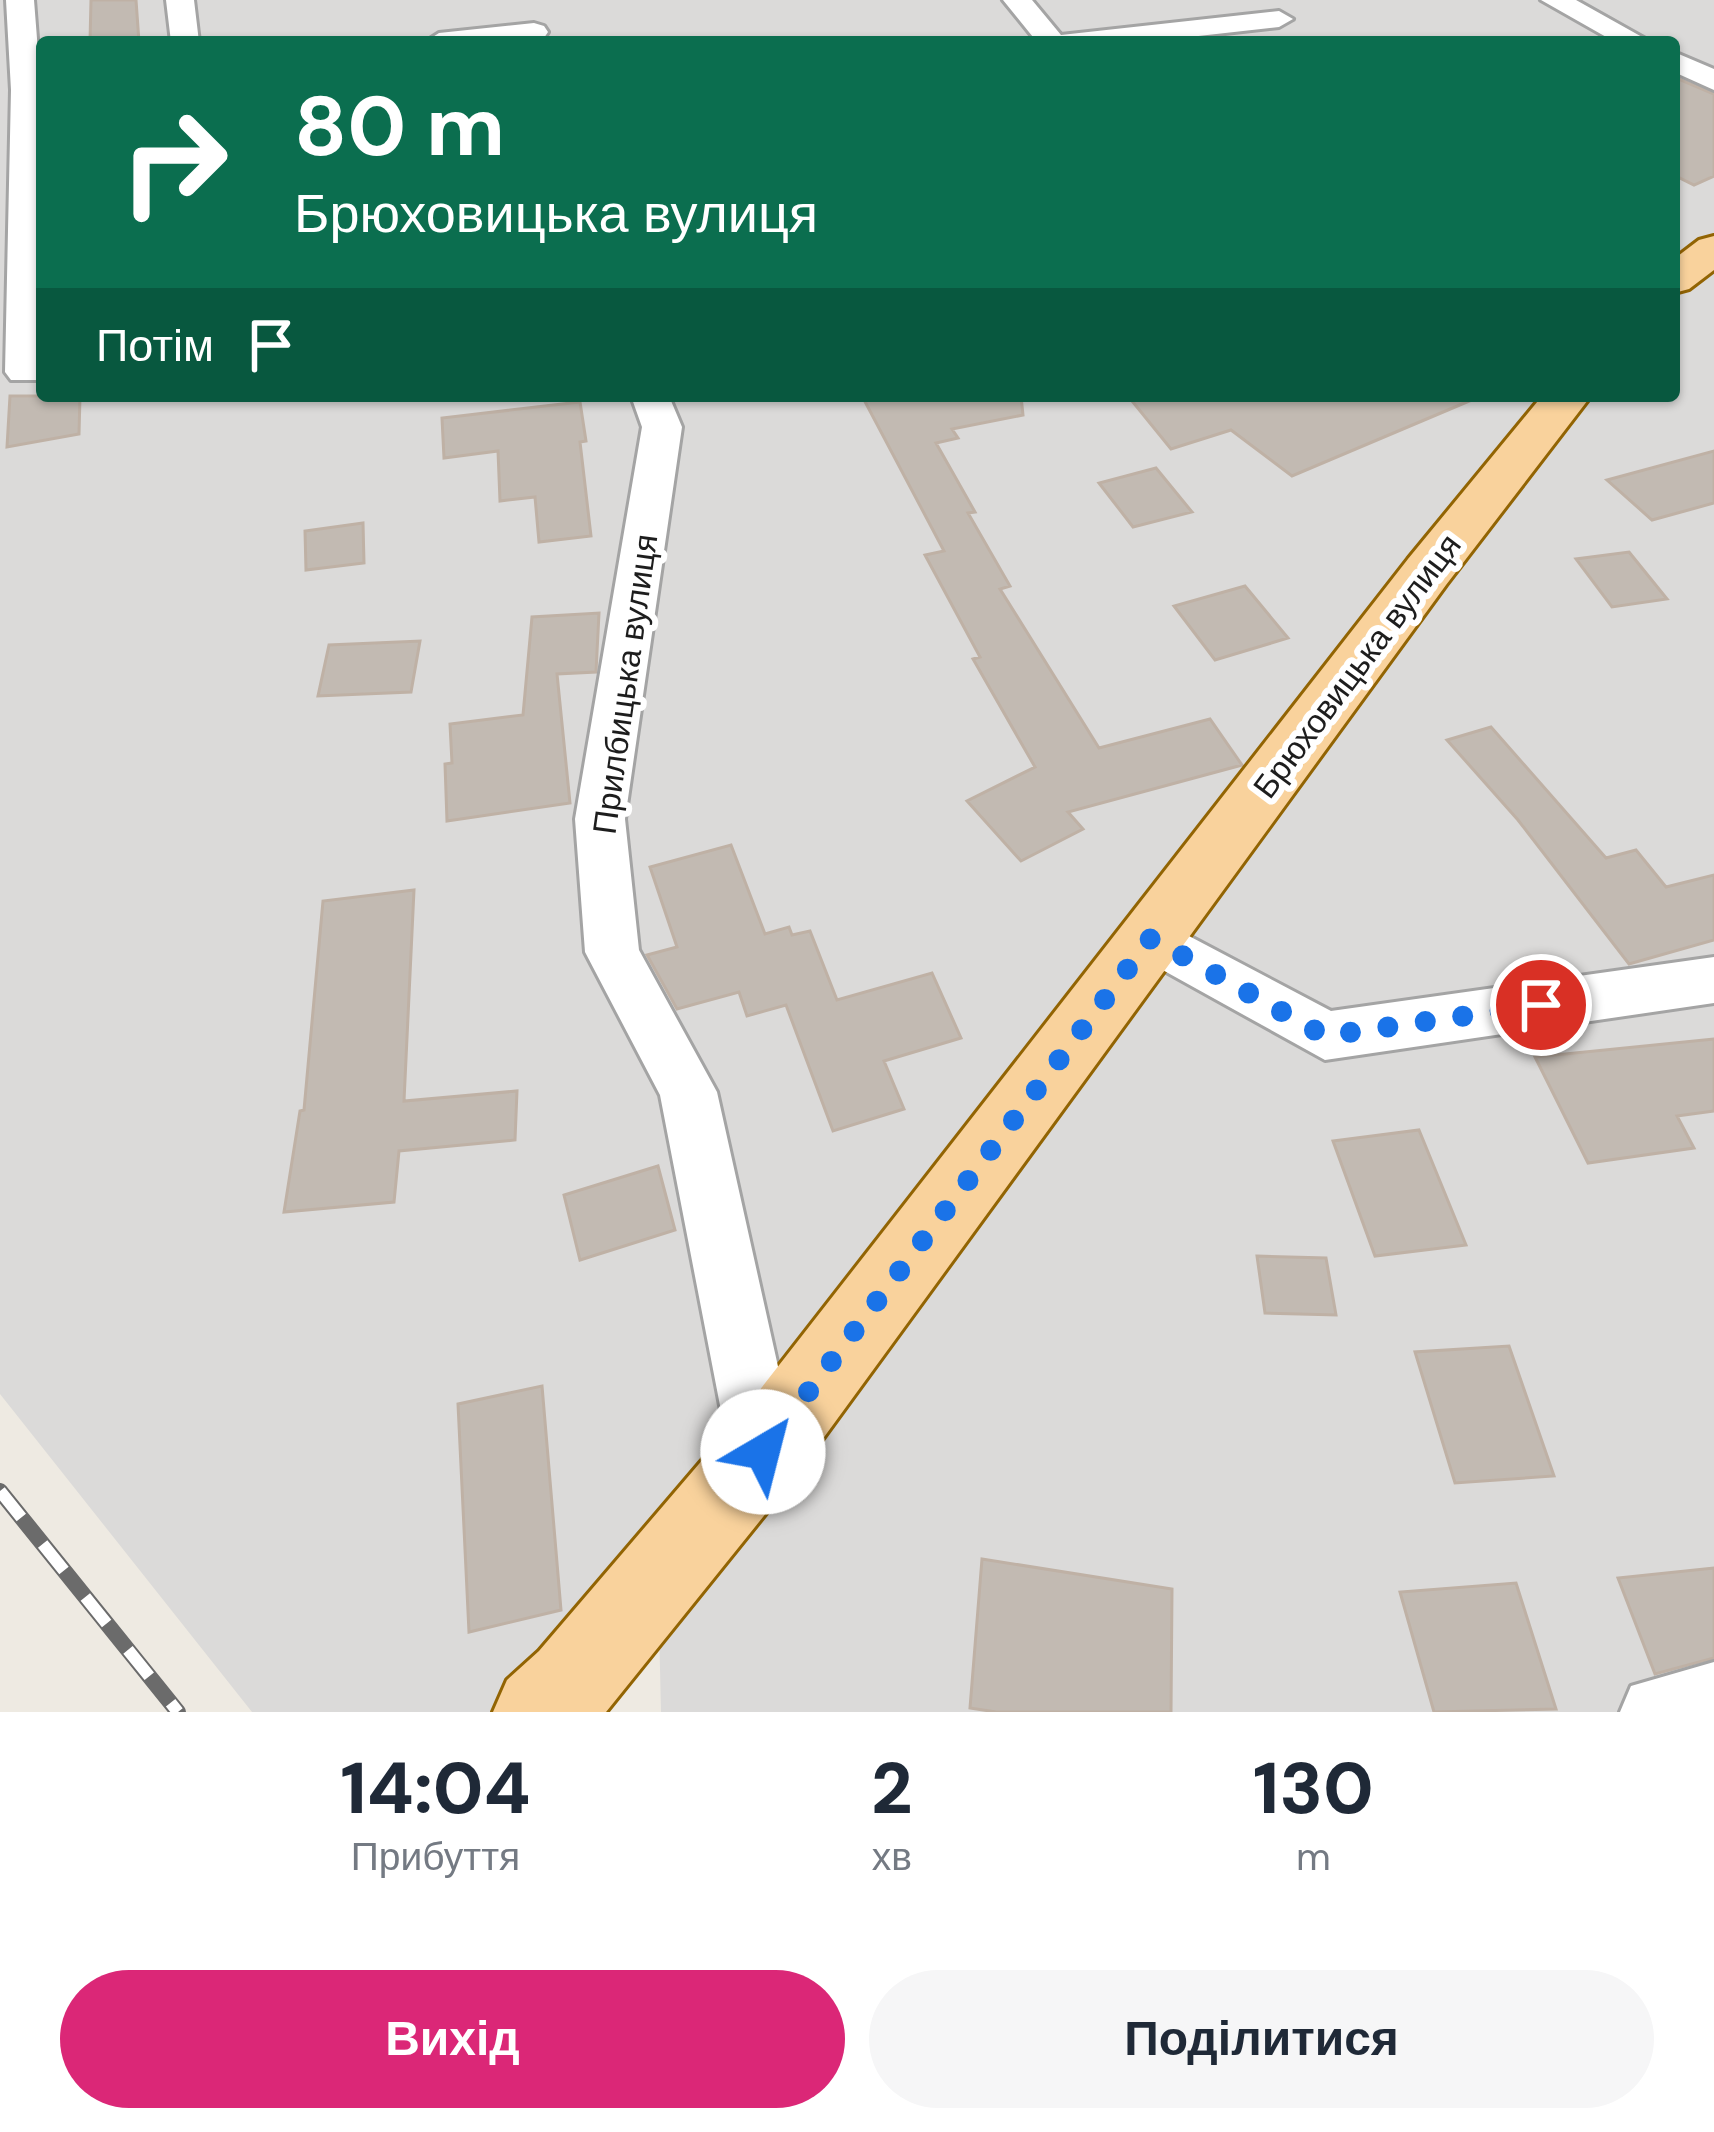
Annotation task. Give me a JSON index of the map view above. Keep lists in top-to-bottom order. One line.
{"streets":{"main road":["Брюховицька вулиця"],"street":["Прилбицька вулиця"]},"crossings":[["Брюховицька вулиця","Прилбицька вулиця"]],"page":{"turn":["80 m","Брюховицька вулиця"],"then":"Потім","eta":["14:04","Прибуття","2","хв","130","m"],"buttons":["Вихід","Поділитися"]}}
